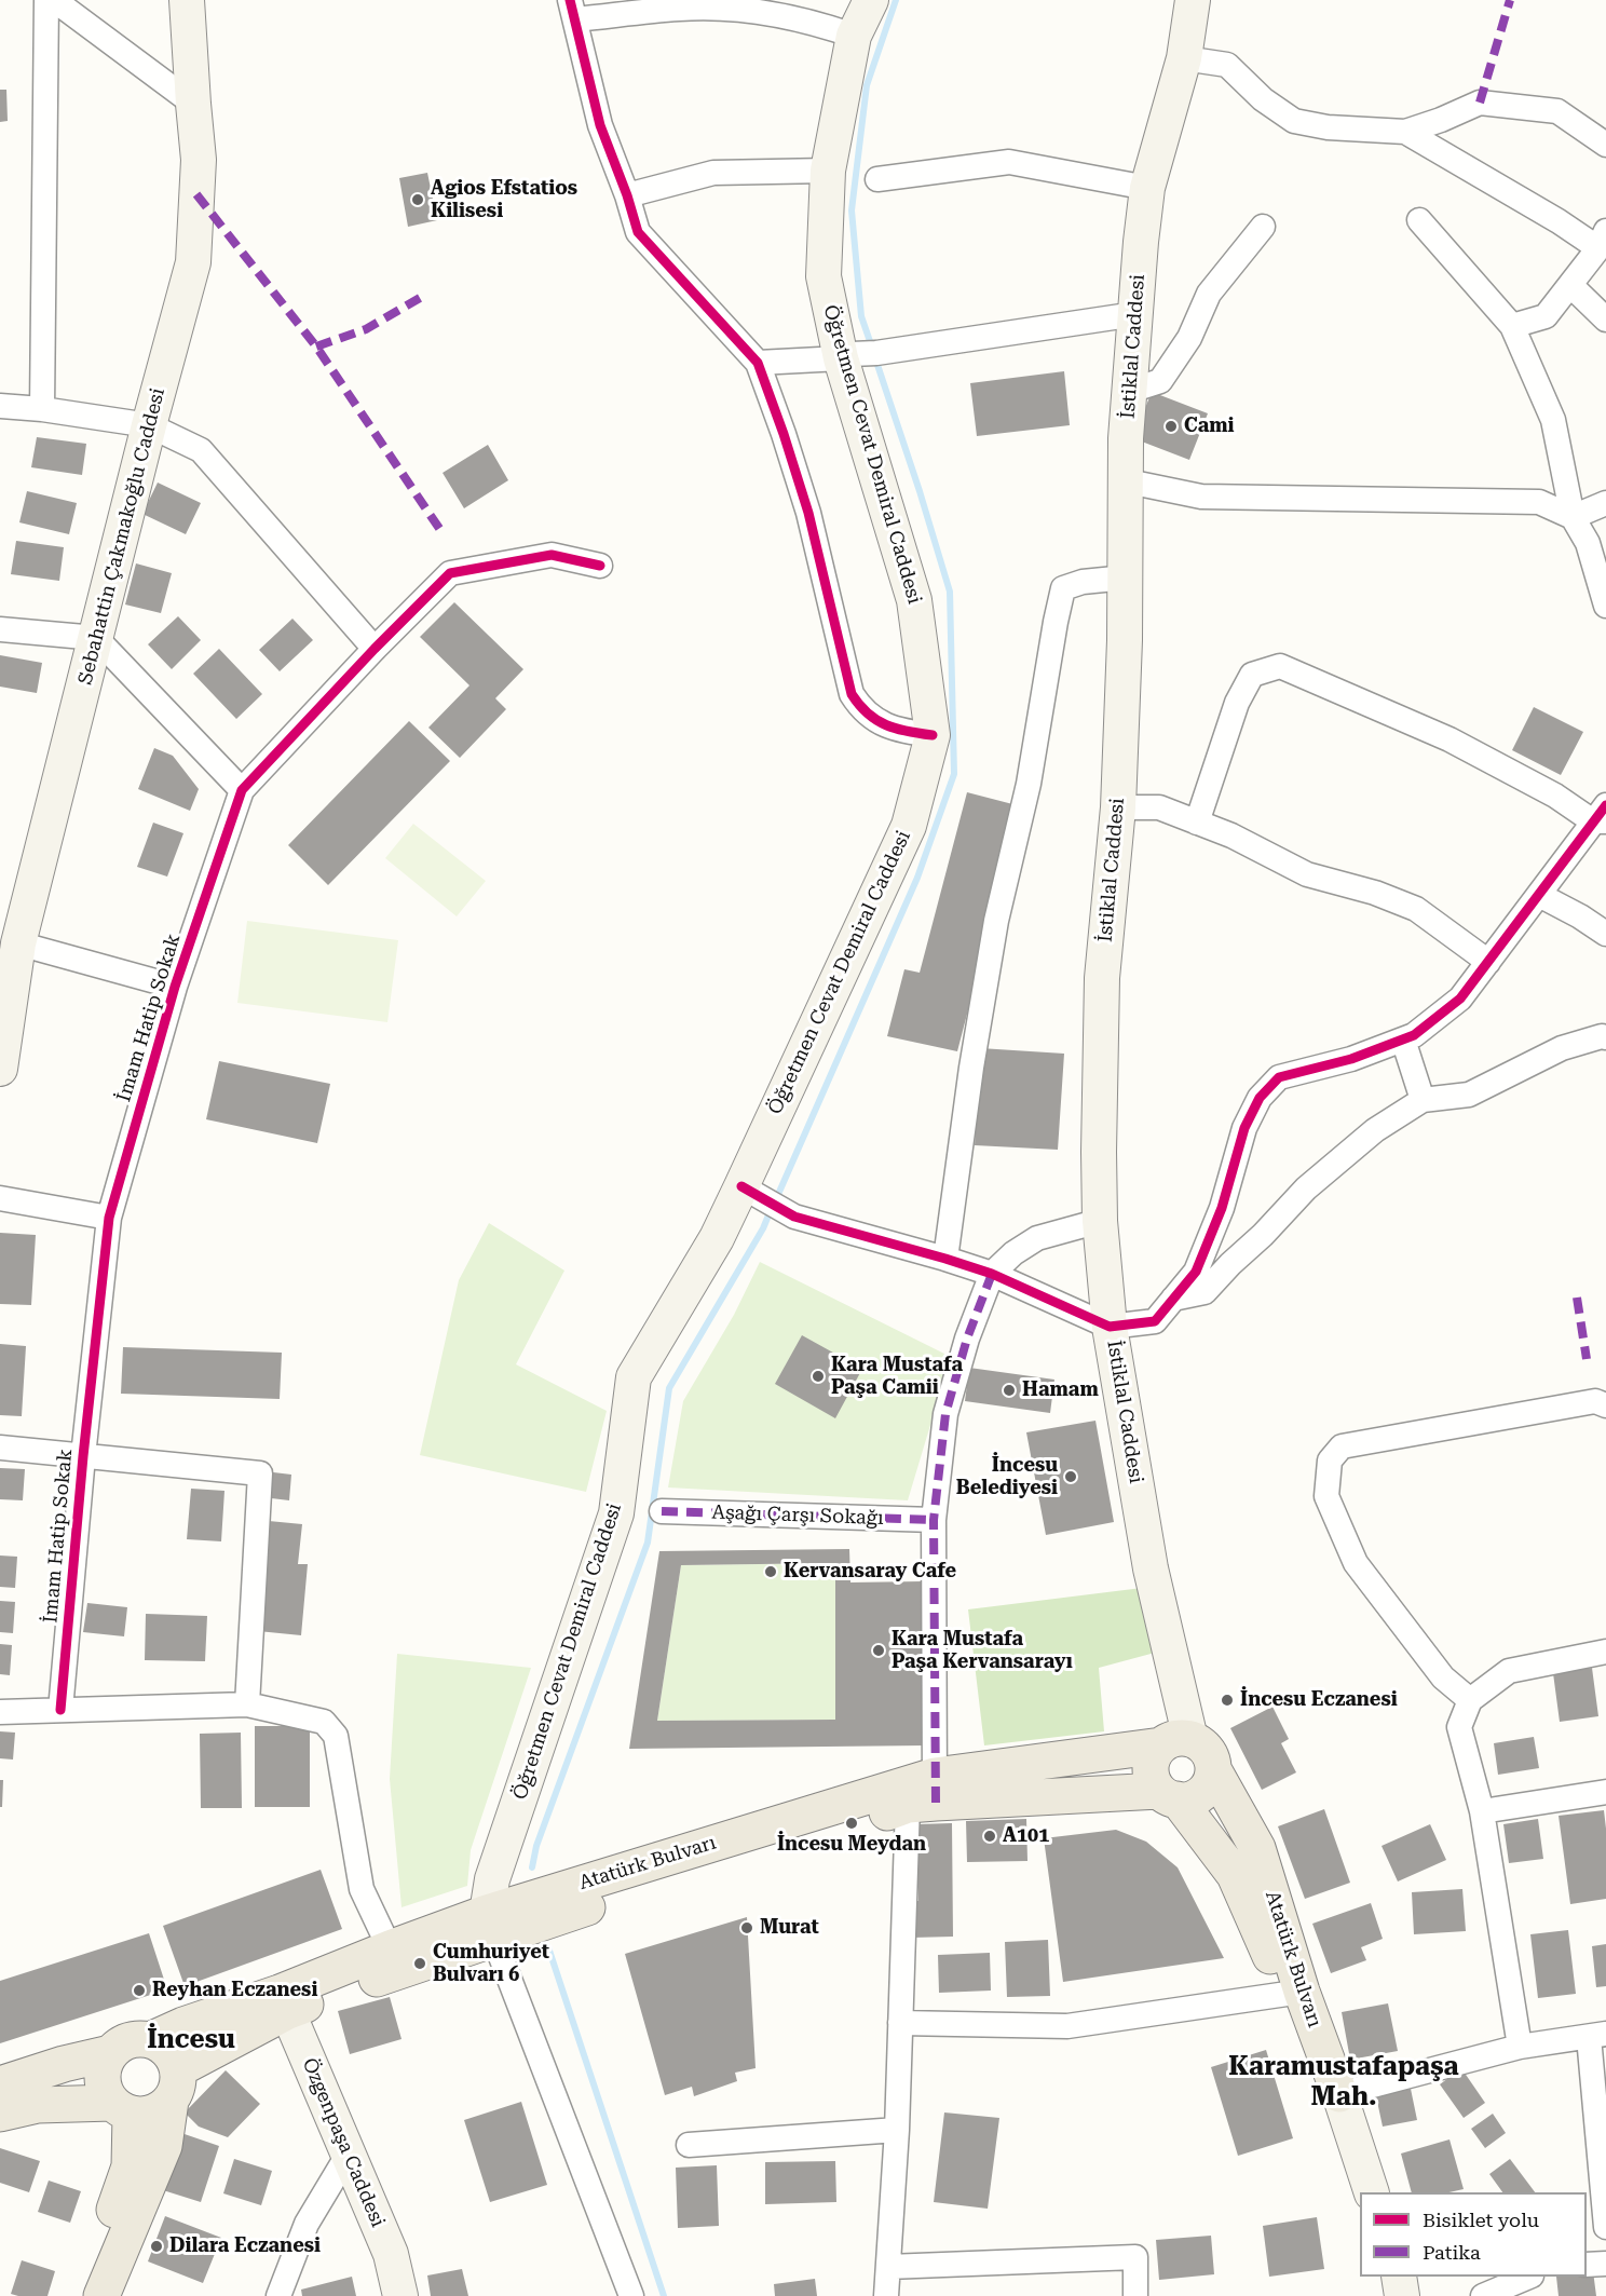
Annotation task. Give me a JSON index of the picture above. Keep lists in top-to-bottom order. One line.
{"streets":{"main road":["İstiklal Caddesi","Öğretmen Cevat Demiral Caddesi","Sebahattin Çakmakoğlu Caddesi","Atatürk Bulvarı","Özgenpaşa Caddesi"],"street":["İmam Hatip Sokak","Aşağı Çarşı Sokağı"]},"crossings":[["İstiklal Caddesi","Atatürk Bulvarı"],["Öğretmen Cevat Demiral Caddesi","Atatürk Bulvarı"],["Atatürk Bulvarı","Özgenpaşa Caddesi"]],"districts":["İncesu","Karamustafapaşa Mah."],"places":["Agios Efstatios Kilisesi","Cami","Kara Mustafa Paşa Camii","Hamam","İncesu Belediyesi","Kervansaray Cafe","Kara Mustafa Paşa Kervansarayı","İncesu Eczanesi","İncesu Meydan","A101","Murat","Cumhuriyet Bulvarı 6","Reyhan Eczanesi","Dilara Eczanesi"],"legend":["Bisiklet yolu","Patika"]}
